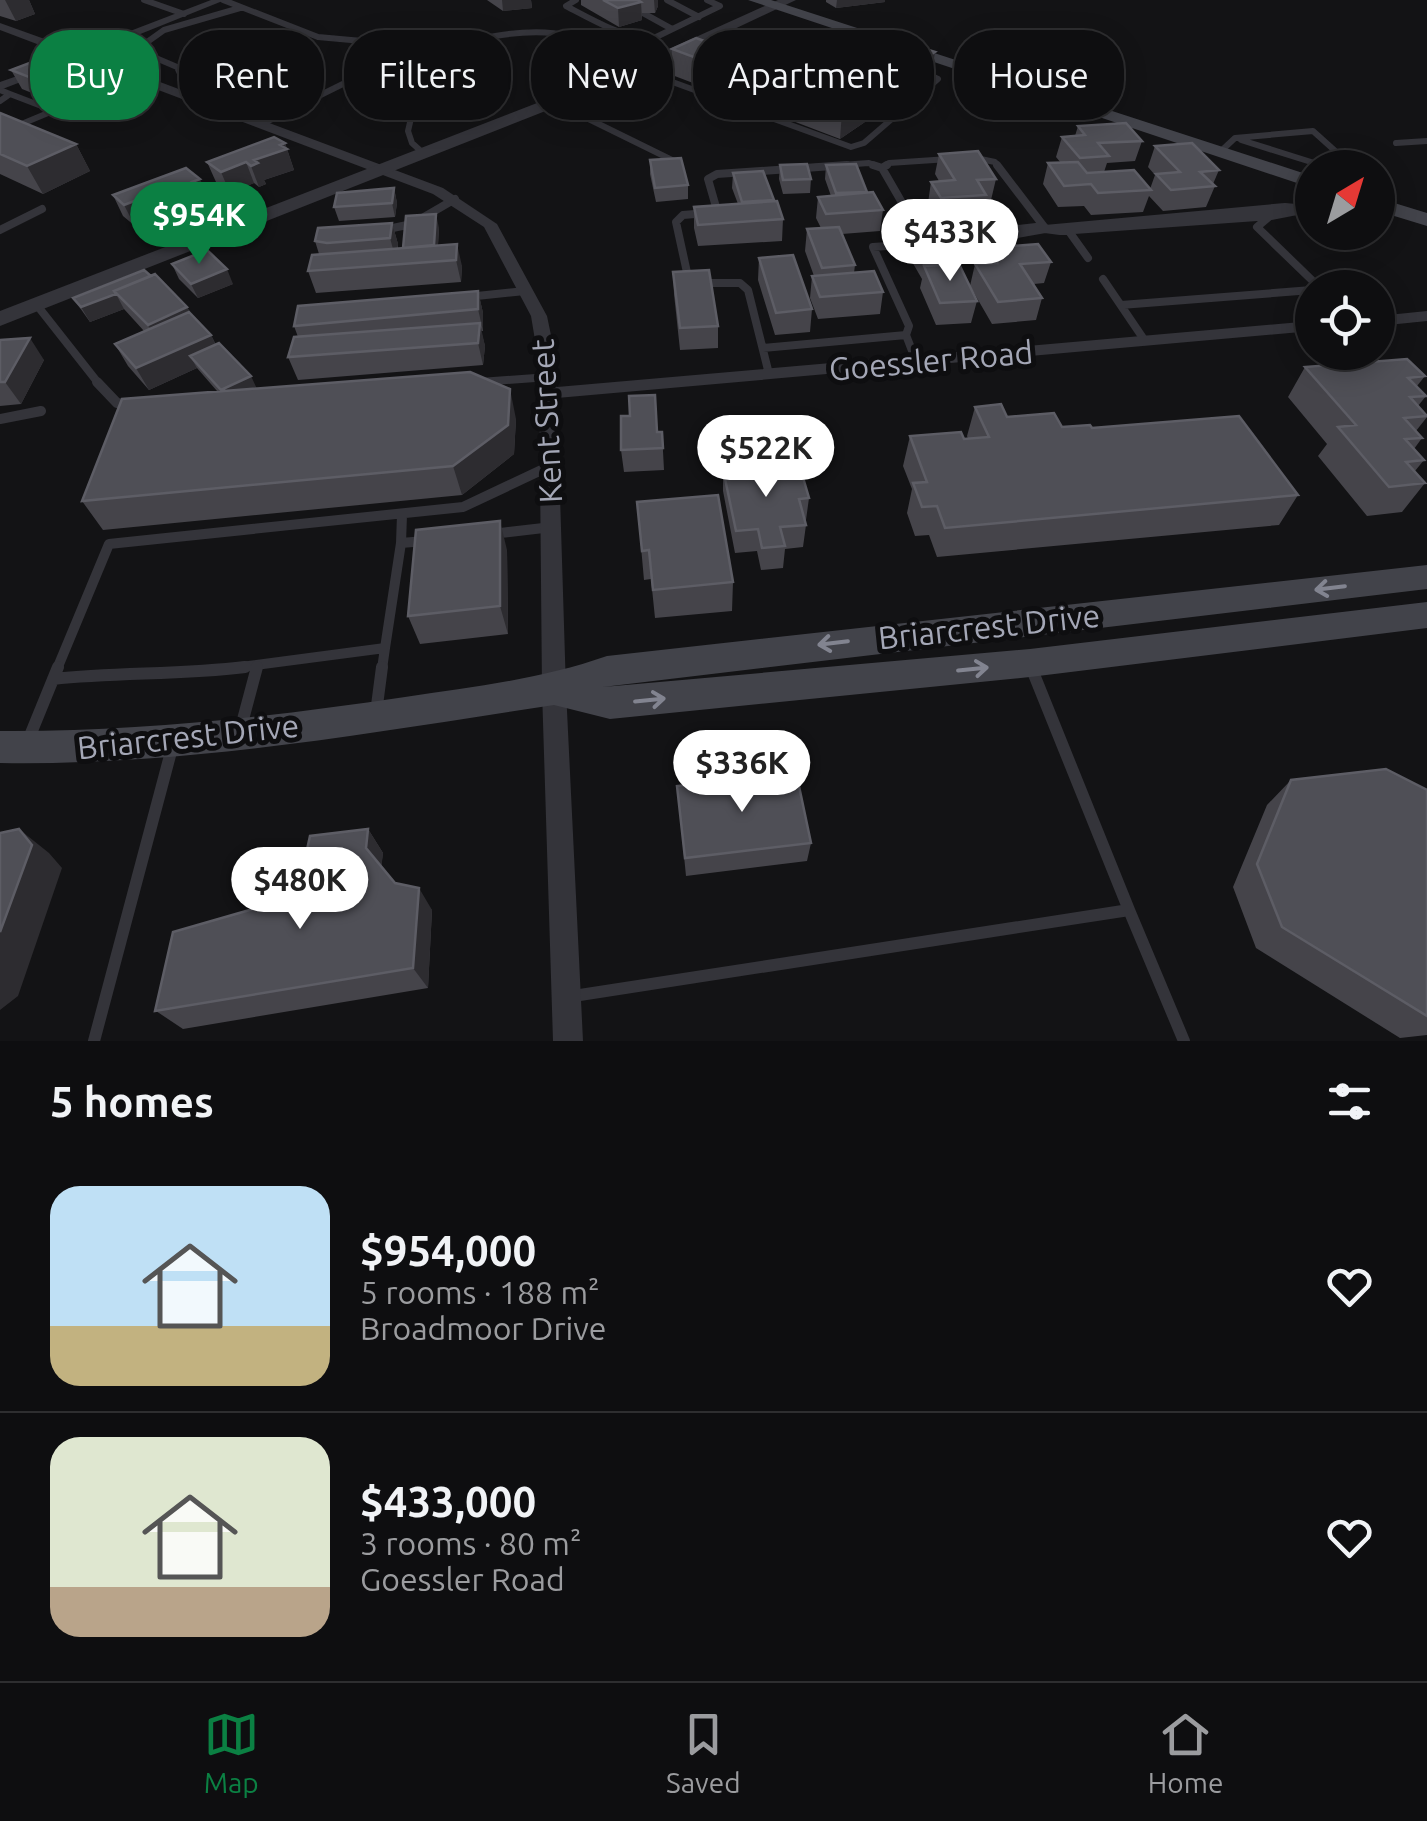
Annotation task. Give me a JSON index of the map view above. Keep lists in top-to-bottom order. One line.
{"streets":{"main road":["Briarcrest Drive"],"street":["Goessler Road","Kent Street"]},"crossings":[["Goessler Road","Kent Street"],["Kent Street","Briarcrest Drive"]],"north":"top right","page":{"chip":["Buy","Rent","Filters","New","Apartment","House"],"price":["$954K","$433K","$522K","$336K","$480K"],"heading":"5 homes","list":[{"name":"$954,000","note":"5 rooms · 188 m² · Broadmoor Drive"},{"name":"$433,000","note":"3 rooms · 80 m² · Goessler Road"}],"tabs":["Map","Saved","Home"]}}
